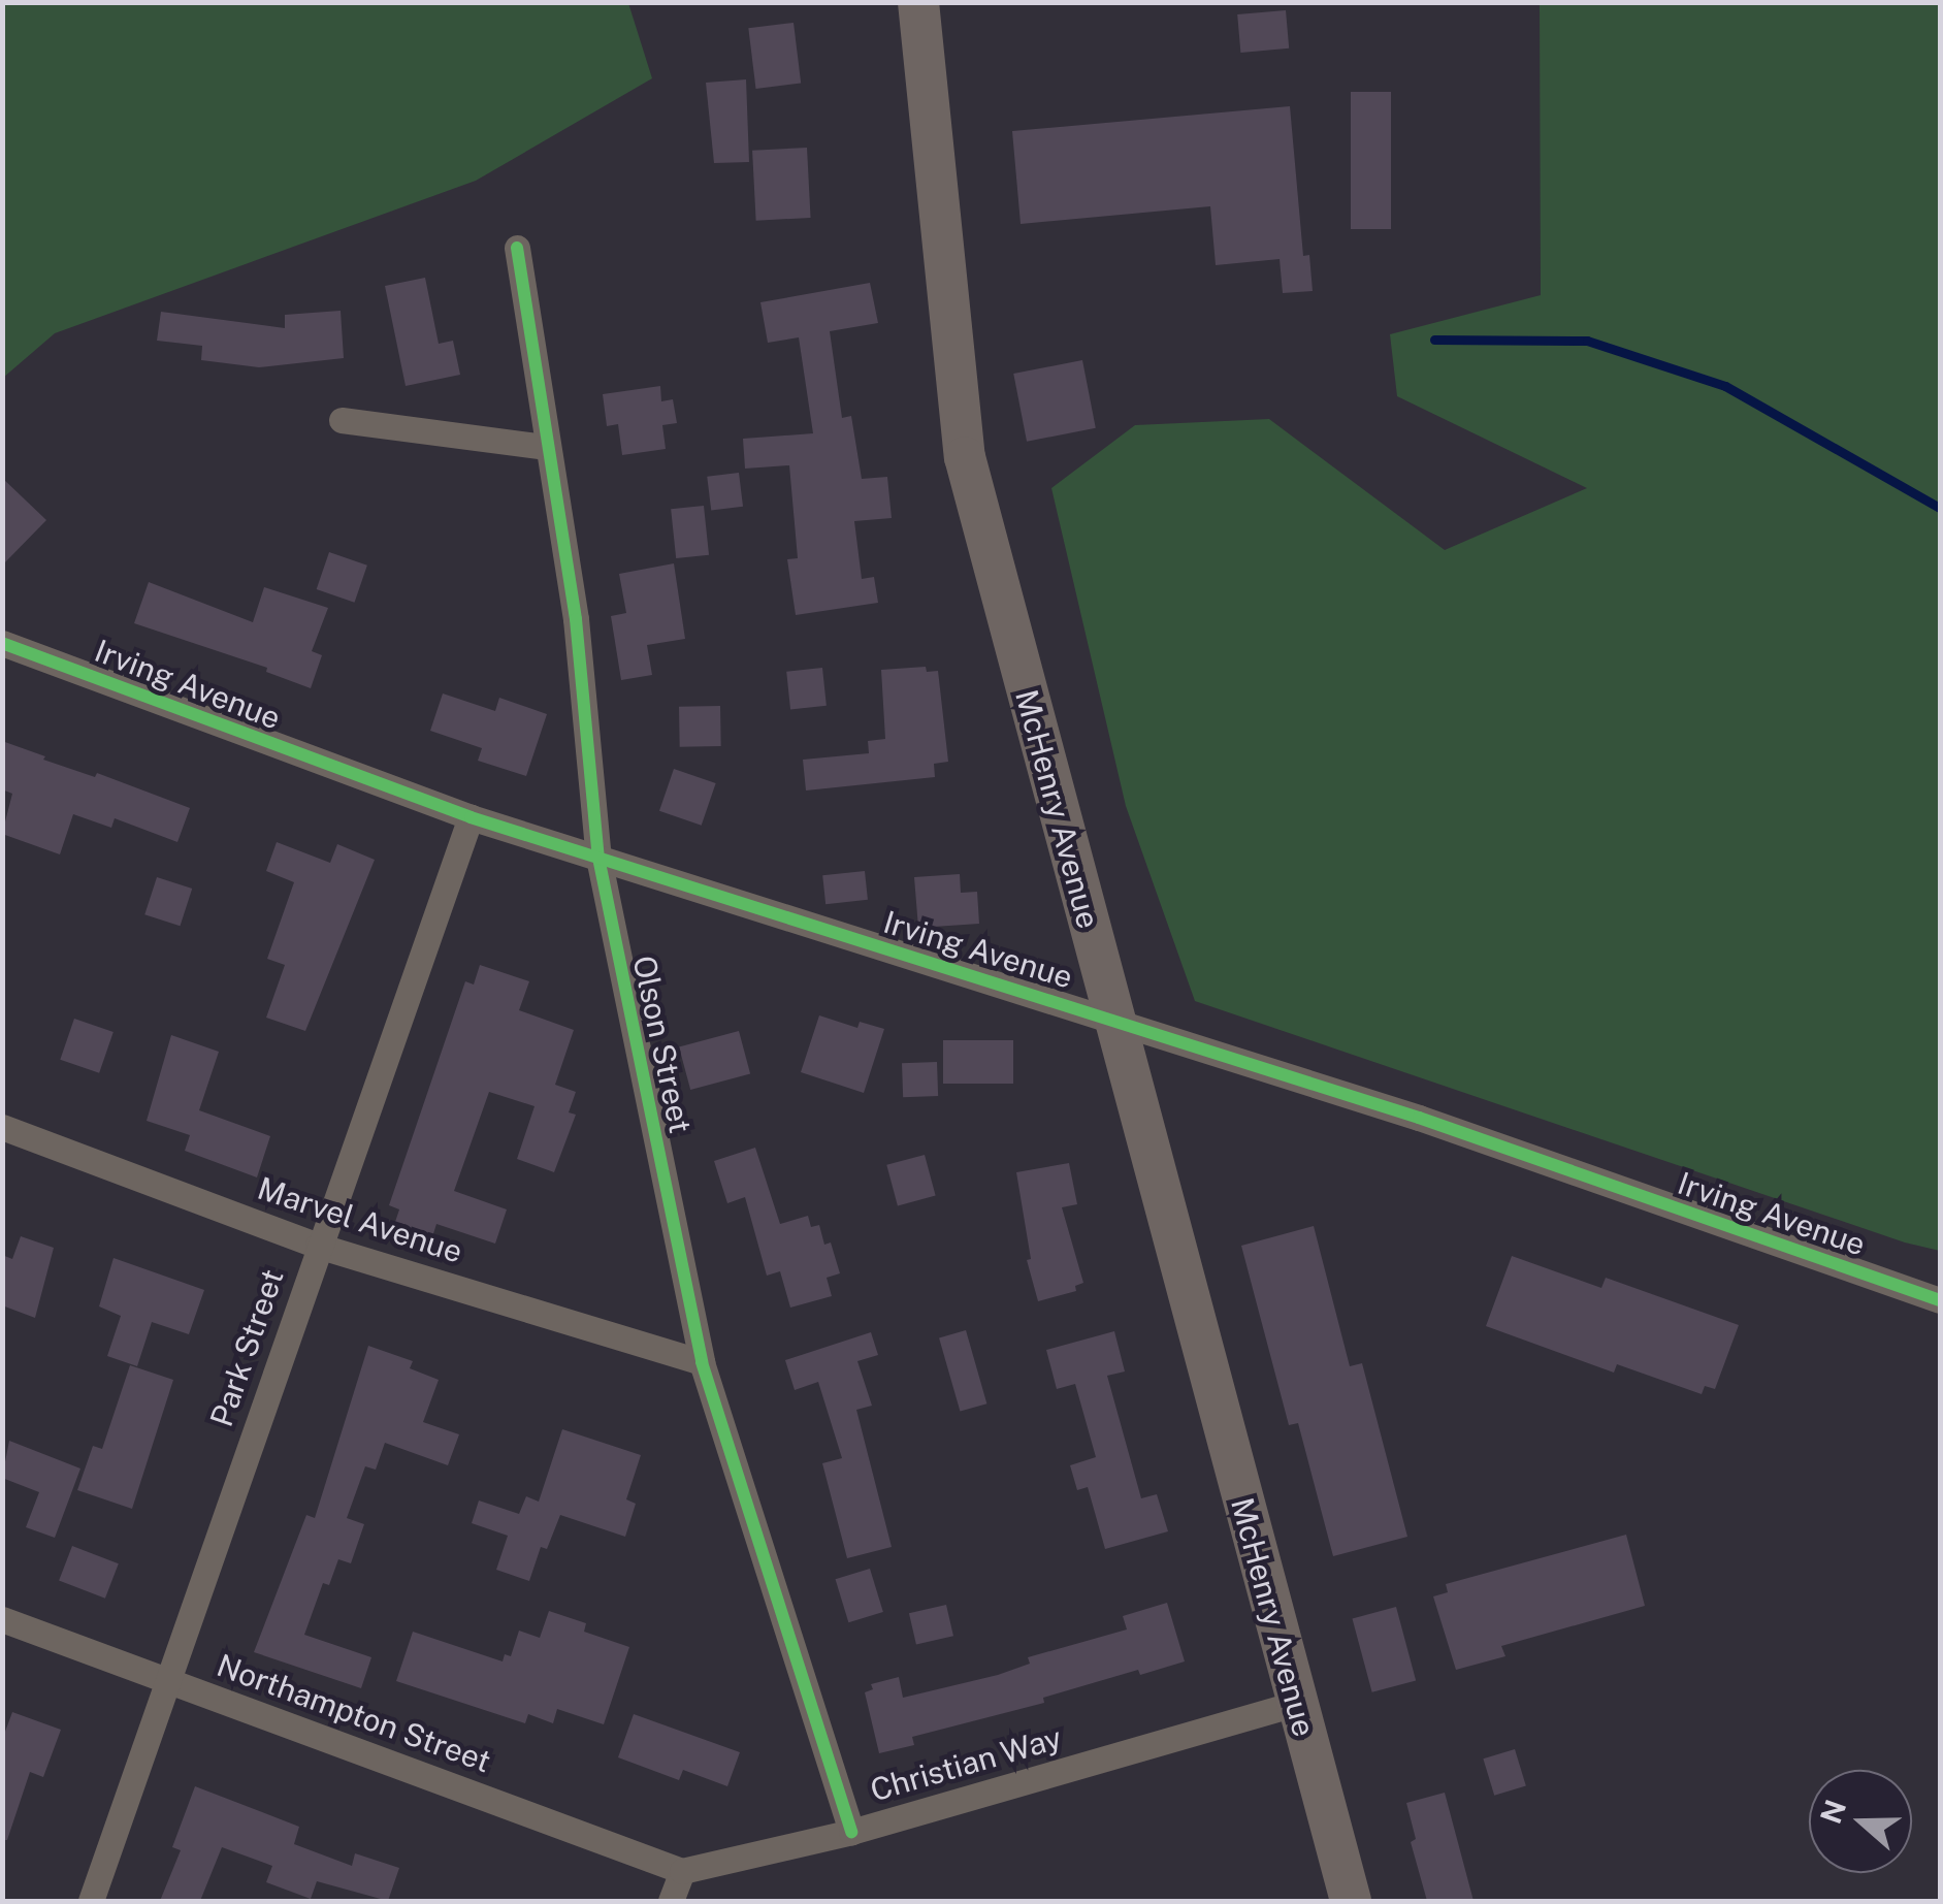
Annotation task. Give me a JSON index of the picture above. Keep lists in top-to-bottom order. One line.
{"streets":{"main road":["McHenry Avenue"],"street":["Irving Avenue","Olson Street","Marvel Avenue","Park Street","Northampton Street","Christian Way"]},"crossings":[["Irving Avenue","McHenry Avenue"],["Irving Avenue","Olson Street"],["Irving Avenue","Park Street"],["McHenry Avenue","Christian Way"],["Olson Street","Marvel Avenue"],["Olson Street","Christian Way"],["Marvel Avenue","Park Street"],["Park Street","Northampton Street"],["Northampton Street","Christian Way"]],"north":"left"}
